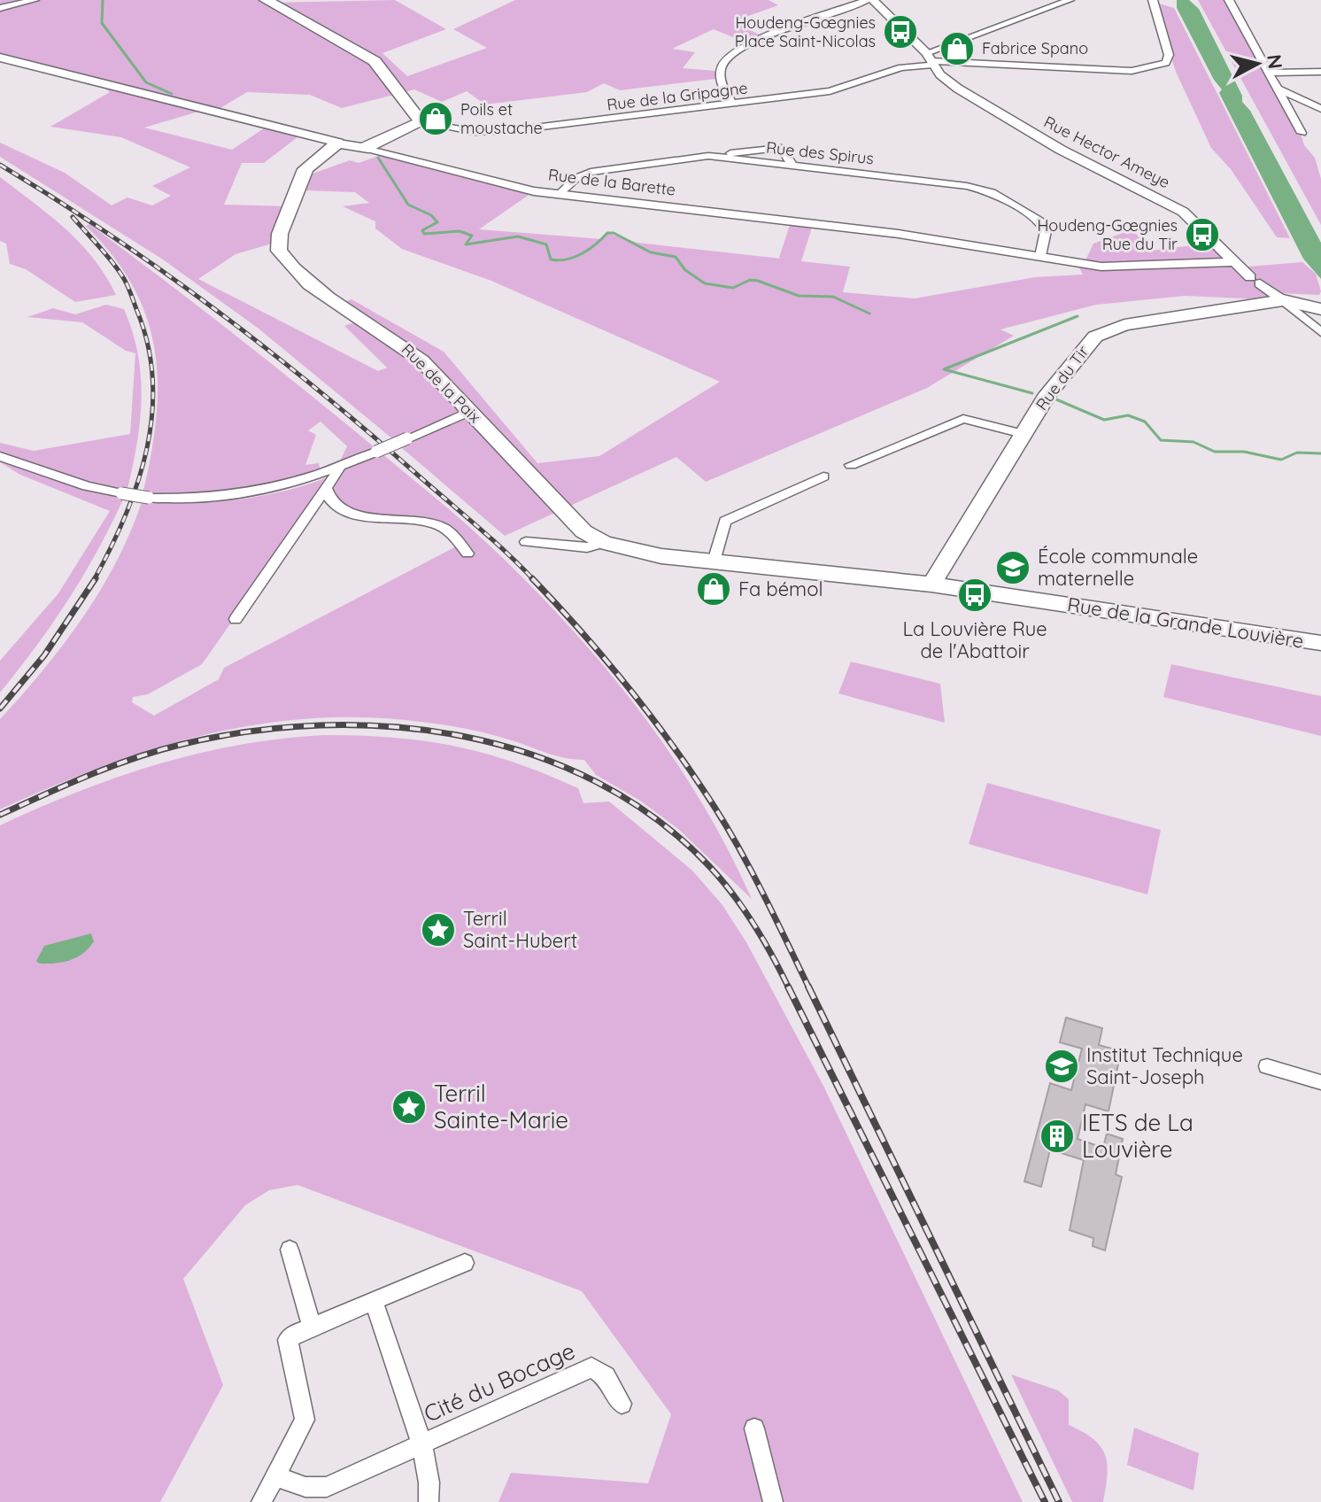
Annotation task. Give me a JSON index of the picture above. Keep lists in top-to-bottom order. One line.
{"streets":{"main road":["Rue de la Barette","Rue du Tir","Rue de la Paix","Rue de la Grande Louvière"],"street":["Rue de la Gripagne","Rue Hector Ameye","Rue des Spirus","Cité du Bocage"]},"crossings":[["Rue de la Gripagne","Rue Hector Ameye"],["Rue Hector Ameye","Rue de la Barette"],["Rue Hector Ameye","Rue du Tir"],["Rue des Spirus","Rue de la Barette"],["Rue de la Barette","Rue de la Paix"],["Rue du Tir","Rue de la Grande Louvière"],["Rue de la Paix","Rue de la Grande Louvière"]],"places":{"bus stop":["Houdeng-Gœgnies Place Saint-Nicolas","Houdeng-Gœgnies Rue du Tir","La Louvière Rue de l'Abattoir"],"shop":["Fabrice Spano","Poils et moustache","Fa bémol"],"school or university":["École communale maternelle","Institut Technique Saint-Joseph"],"place":["Terril Saint-Hubert","Terril Sainte-Marie"],"building":["IETS de La Louvière"]},"north":"right"}
